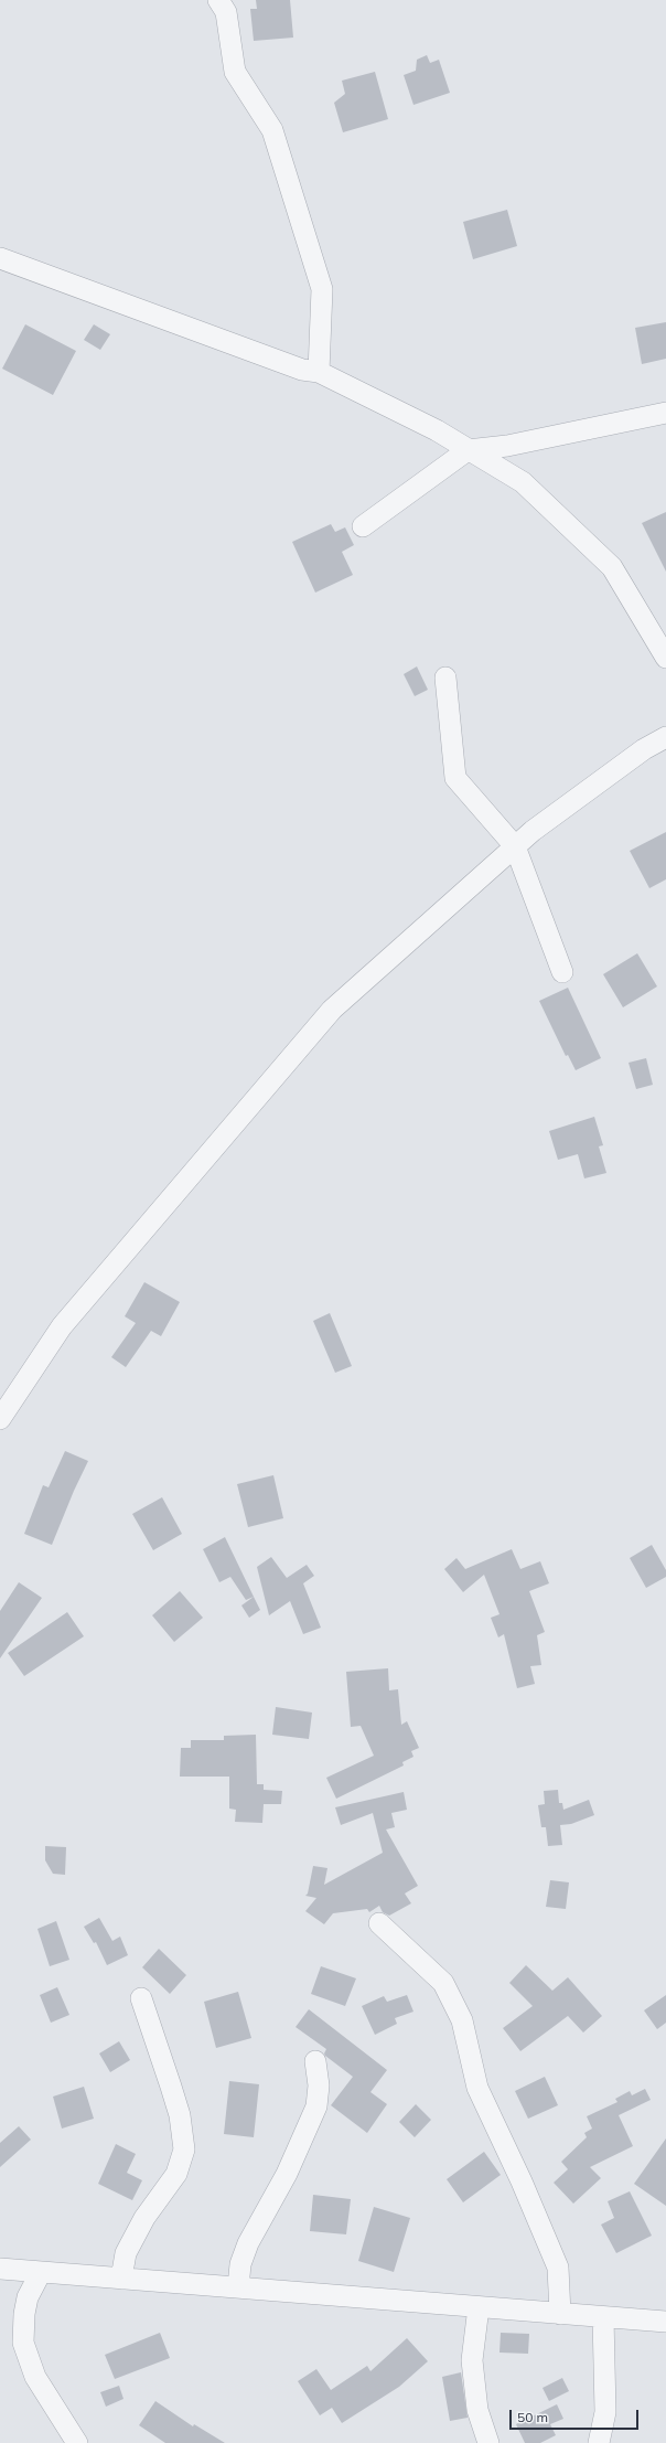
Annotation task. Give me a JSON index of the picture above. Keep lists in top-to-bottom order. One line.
{"scale_bar":"50 m"}
